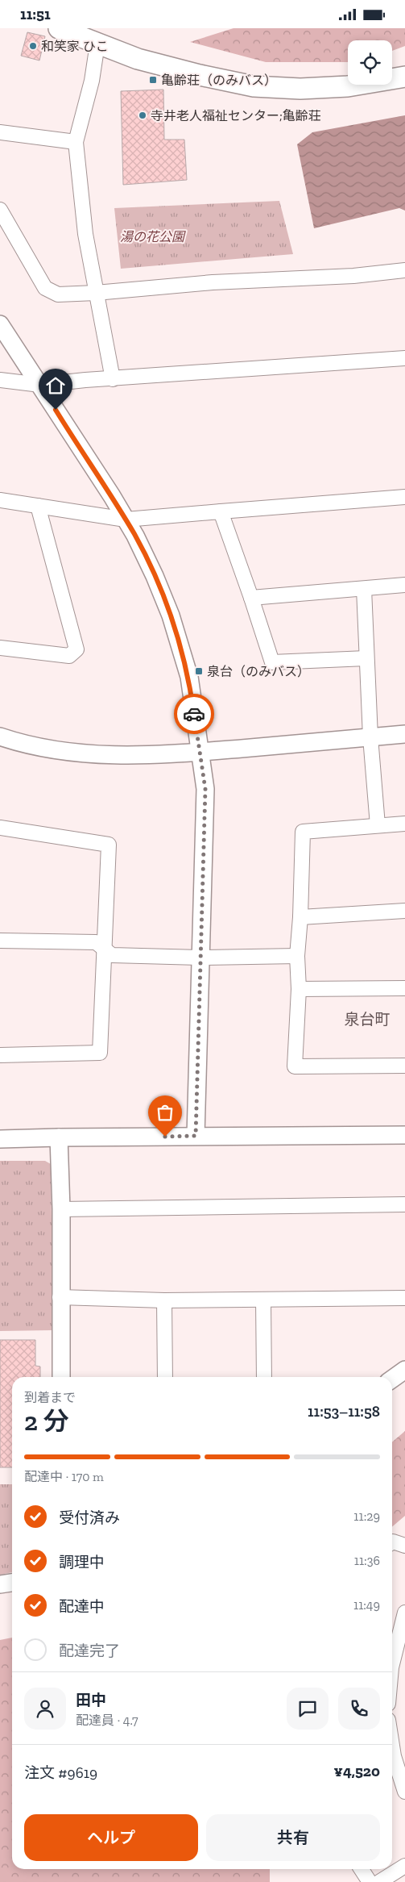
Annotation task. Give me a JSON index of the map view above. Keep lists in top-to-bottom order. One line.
{"districts":["泉台町"],"parks":["湯の花公園"],"places":{"other":["和笑家 ひこ","寺井老人福祉センター;亀齢荘"],"transit":["亀齢荘（のみバス）","泉台（のみバス）"]},"page":{"status":"11:51","heading":["2 分","到着まで","11:53–11:58"],"panel":["田中","配達員 · 4.7","注文 #9619","¥4,520"],"bar":"配達中 · 170 m","list":[["受付済み","11:29"],["調理中","11:36"],["配達中","11:49"],"配達完了"],"buttons":["ヘルプ","共有"]}}
